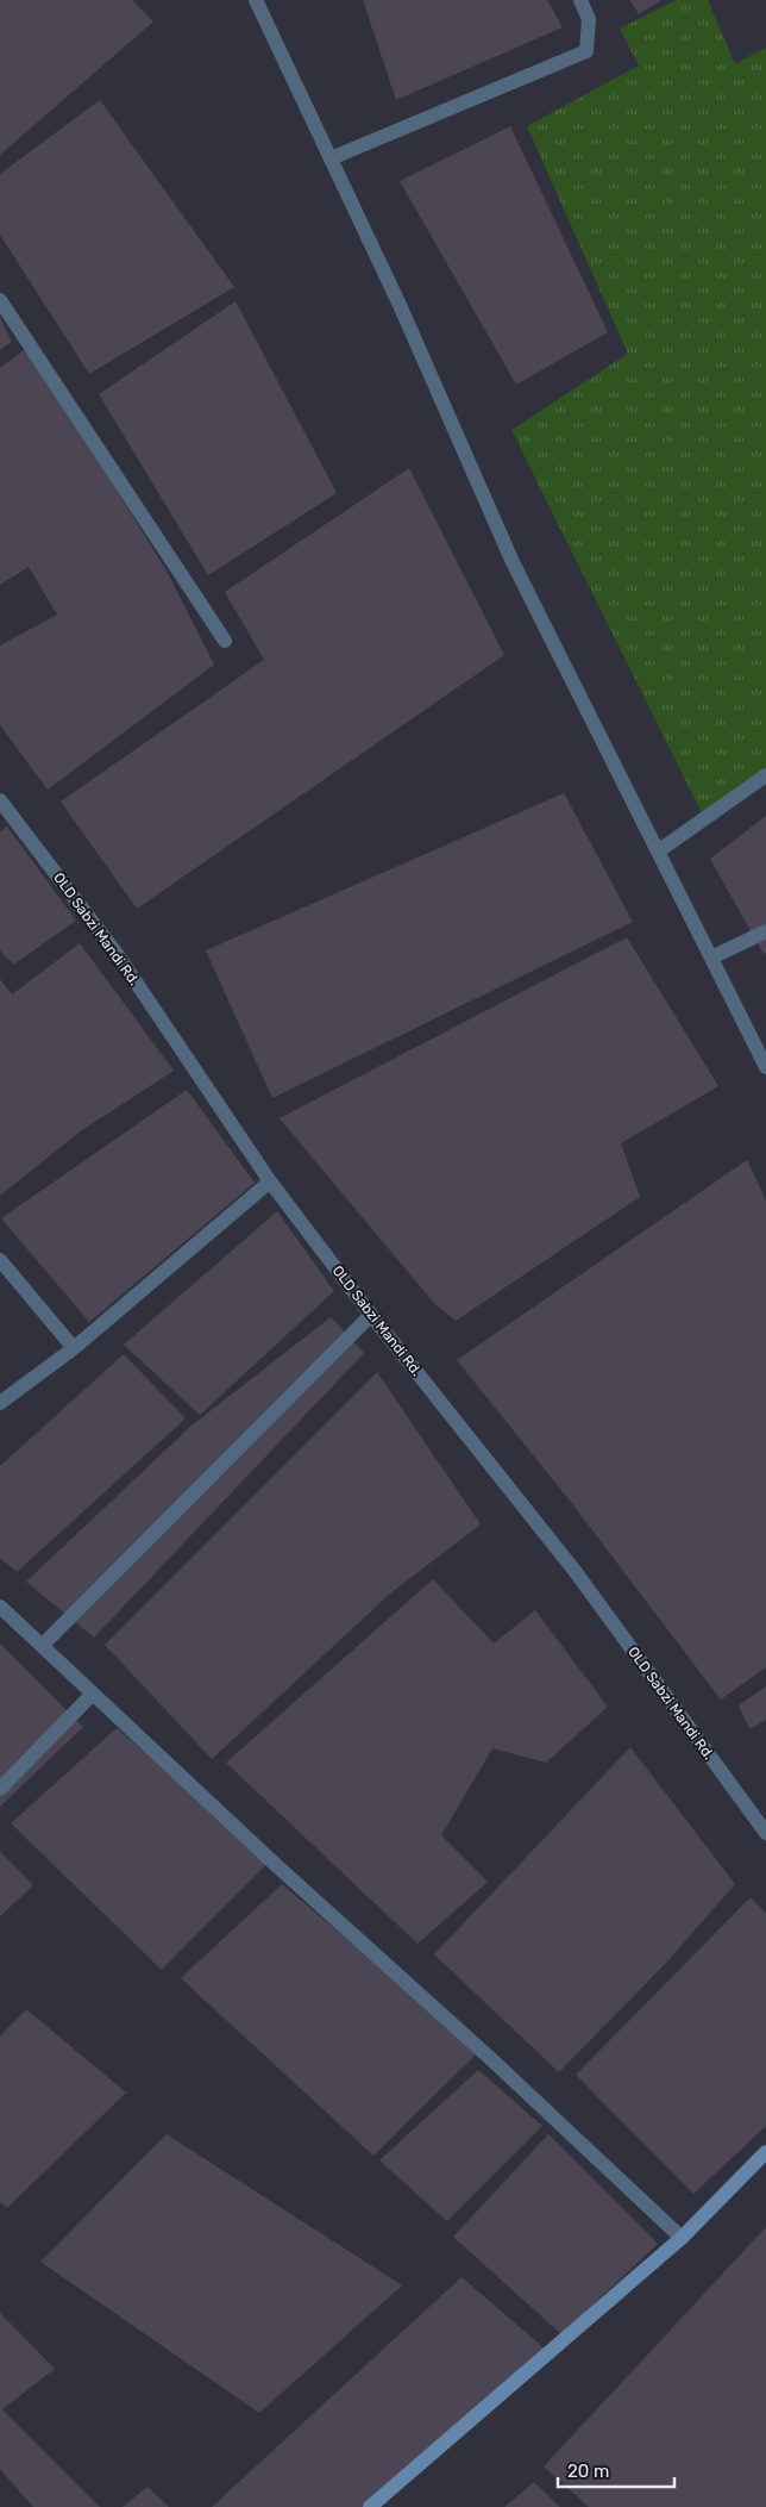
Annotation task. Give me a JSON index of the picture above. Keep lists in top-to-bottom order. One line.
{"streets":{"street":["OLD Sabzi Mandi Rd."]},"scale_bar":"20 m"}
